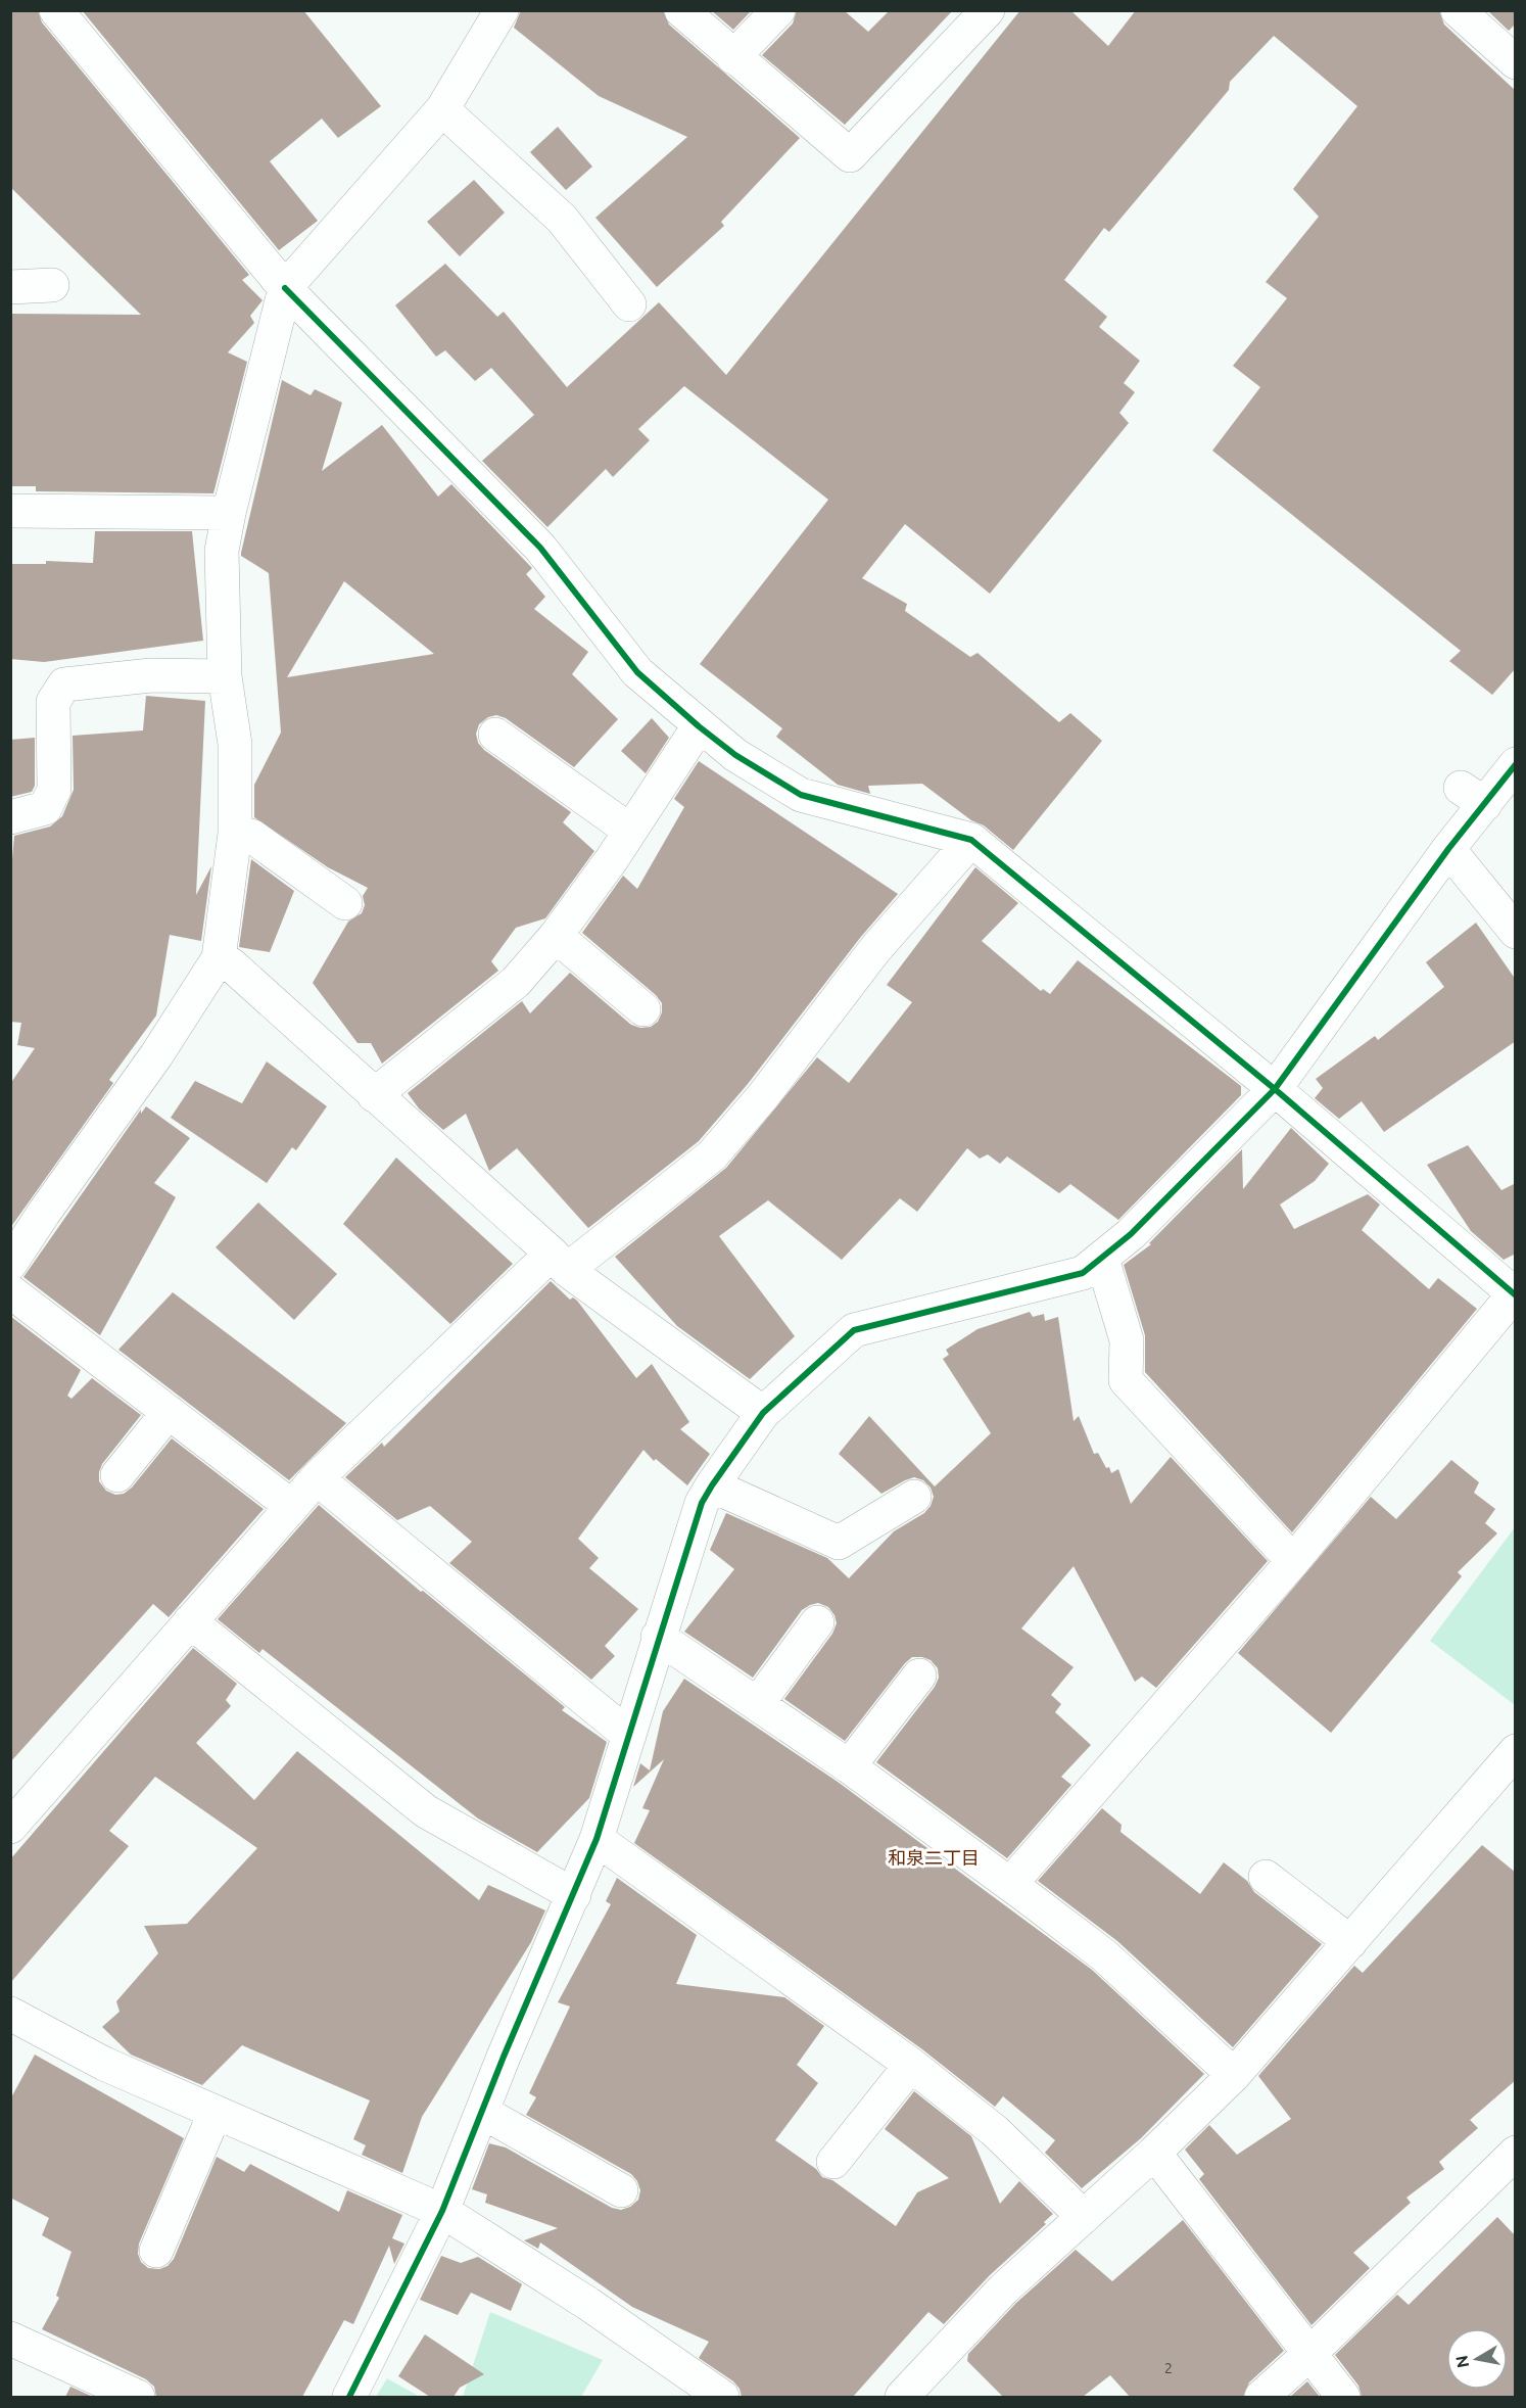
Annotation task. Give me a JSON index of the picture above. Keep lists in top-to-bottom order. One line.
{"districts":["和泉二丁目"],"house_numbers":["2"],"north":"left"}
